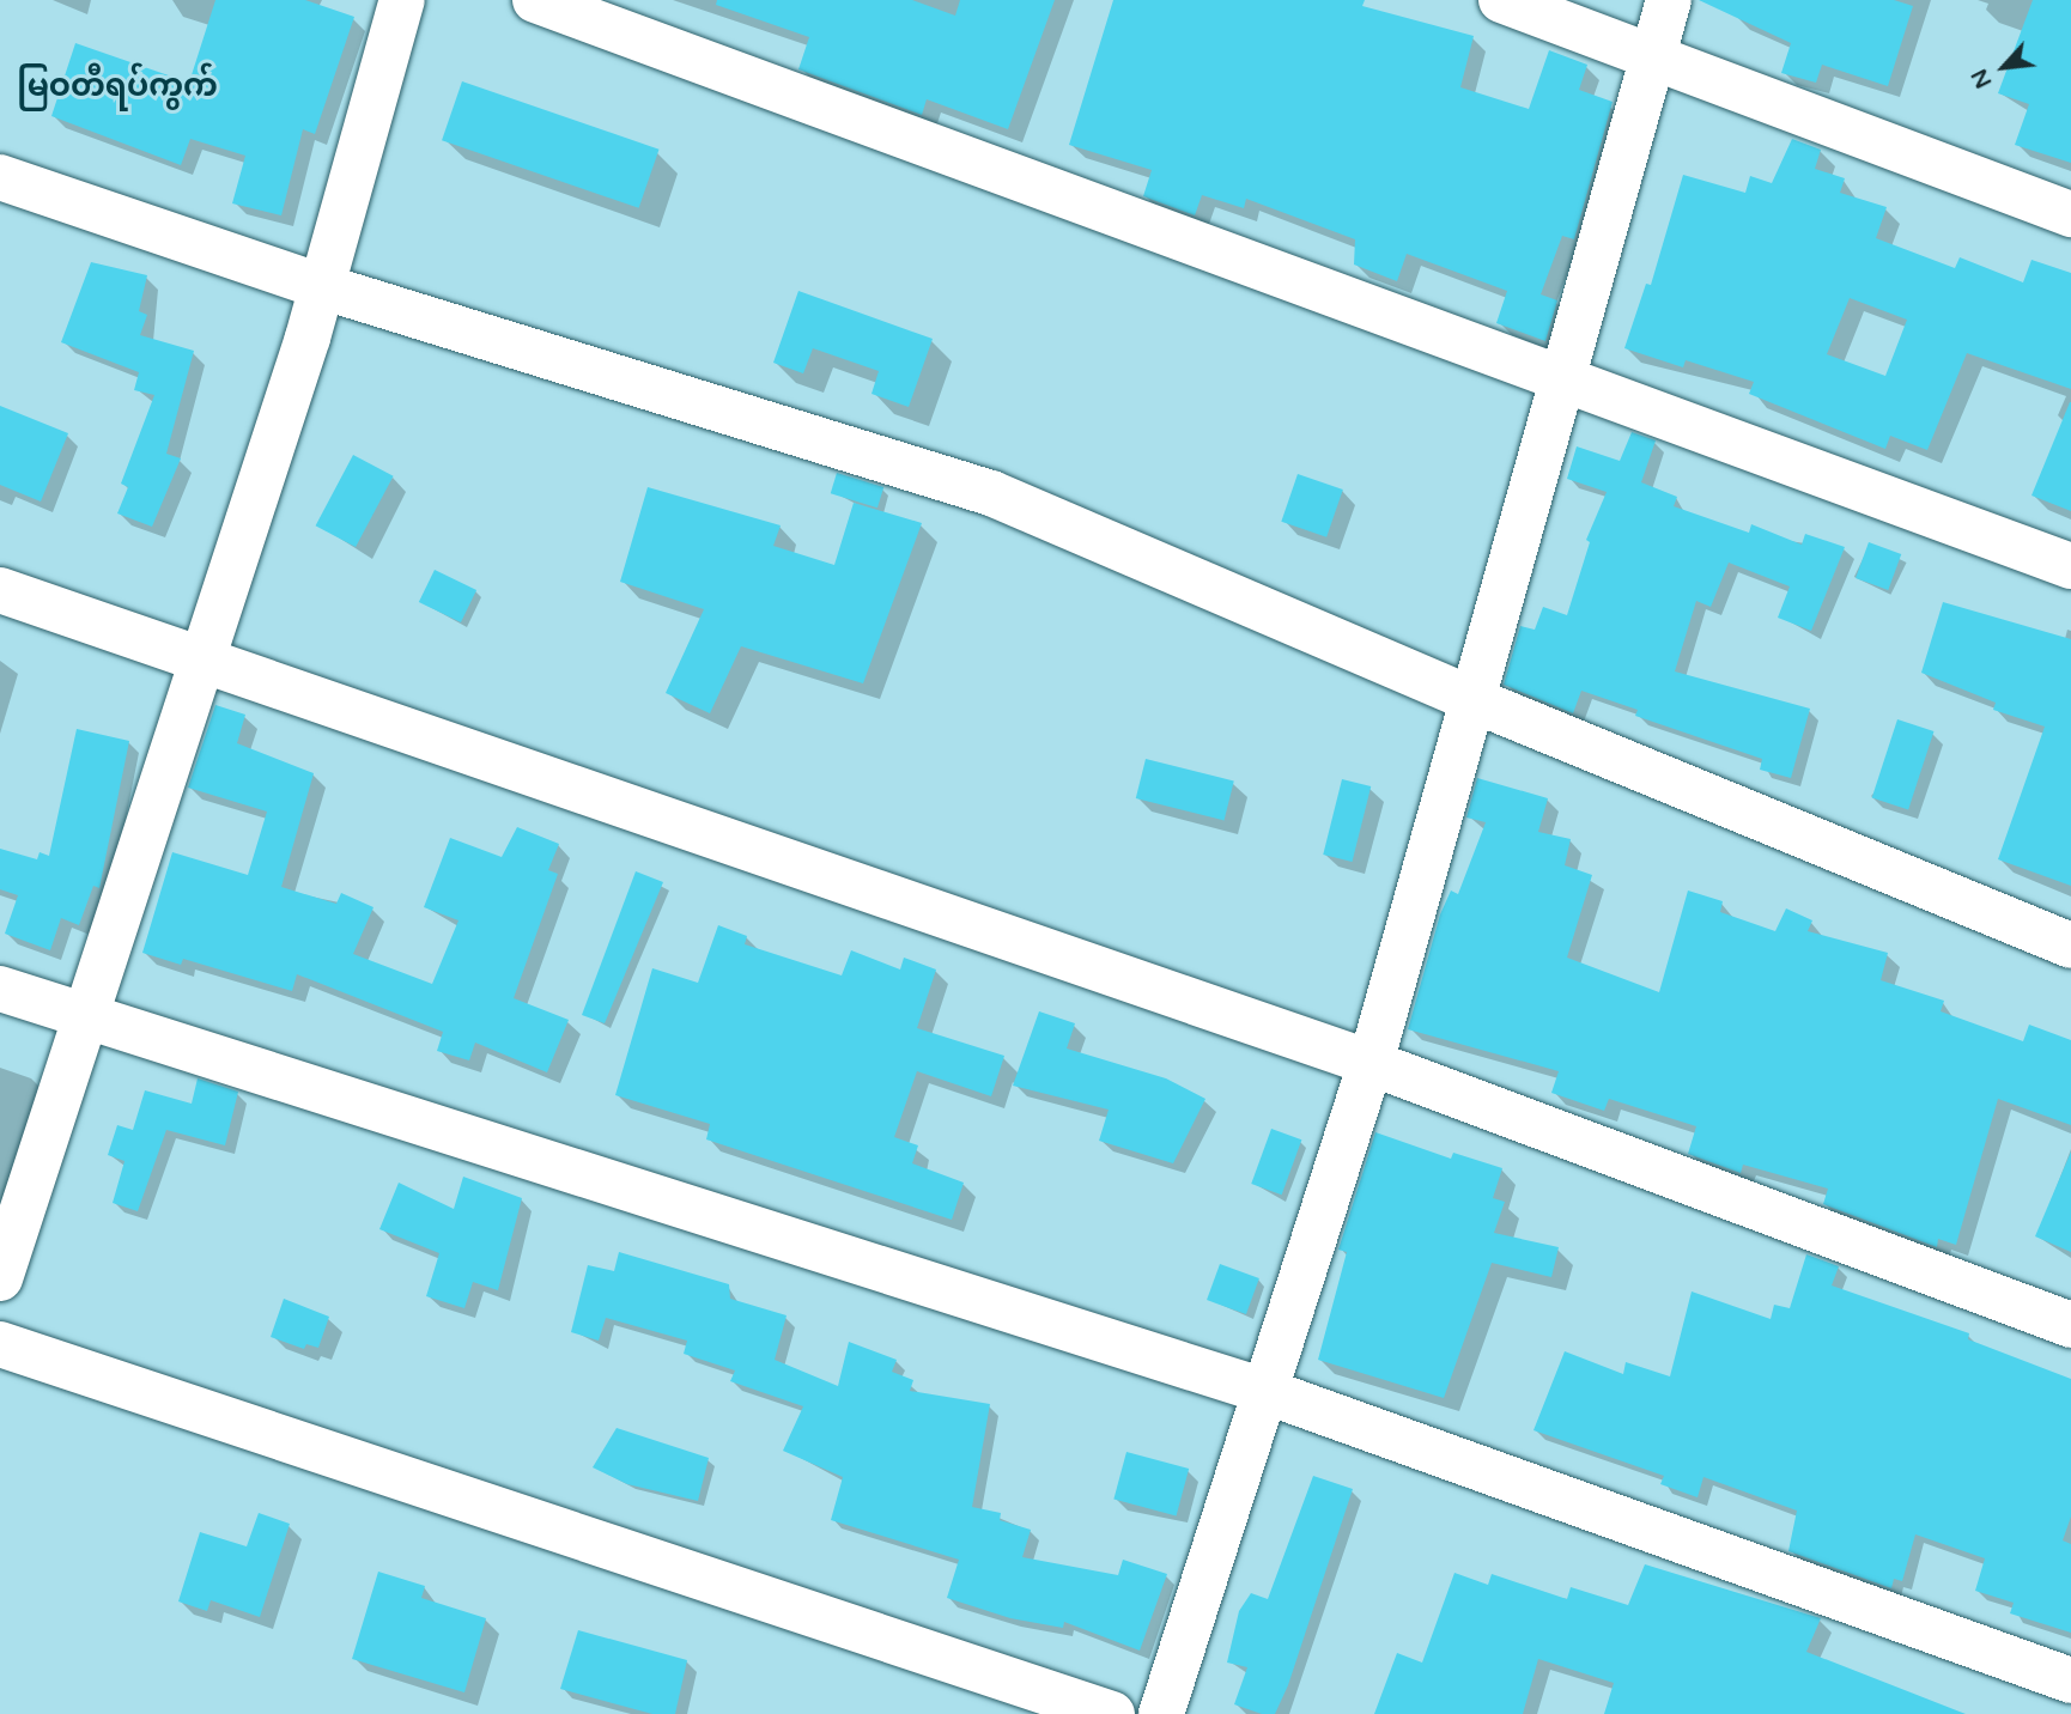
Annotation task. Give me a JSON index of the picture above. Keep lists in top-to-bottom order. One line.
{"districts":["မြဝတီရပ်ကွက်"],"north":"bottom left"}
